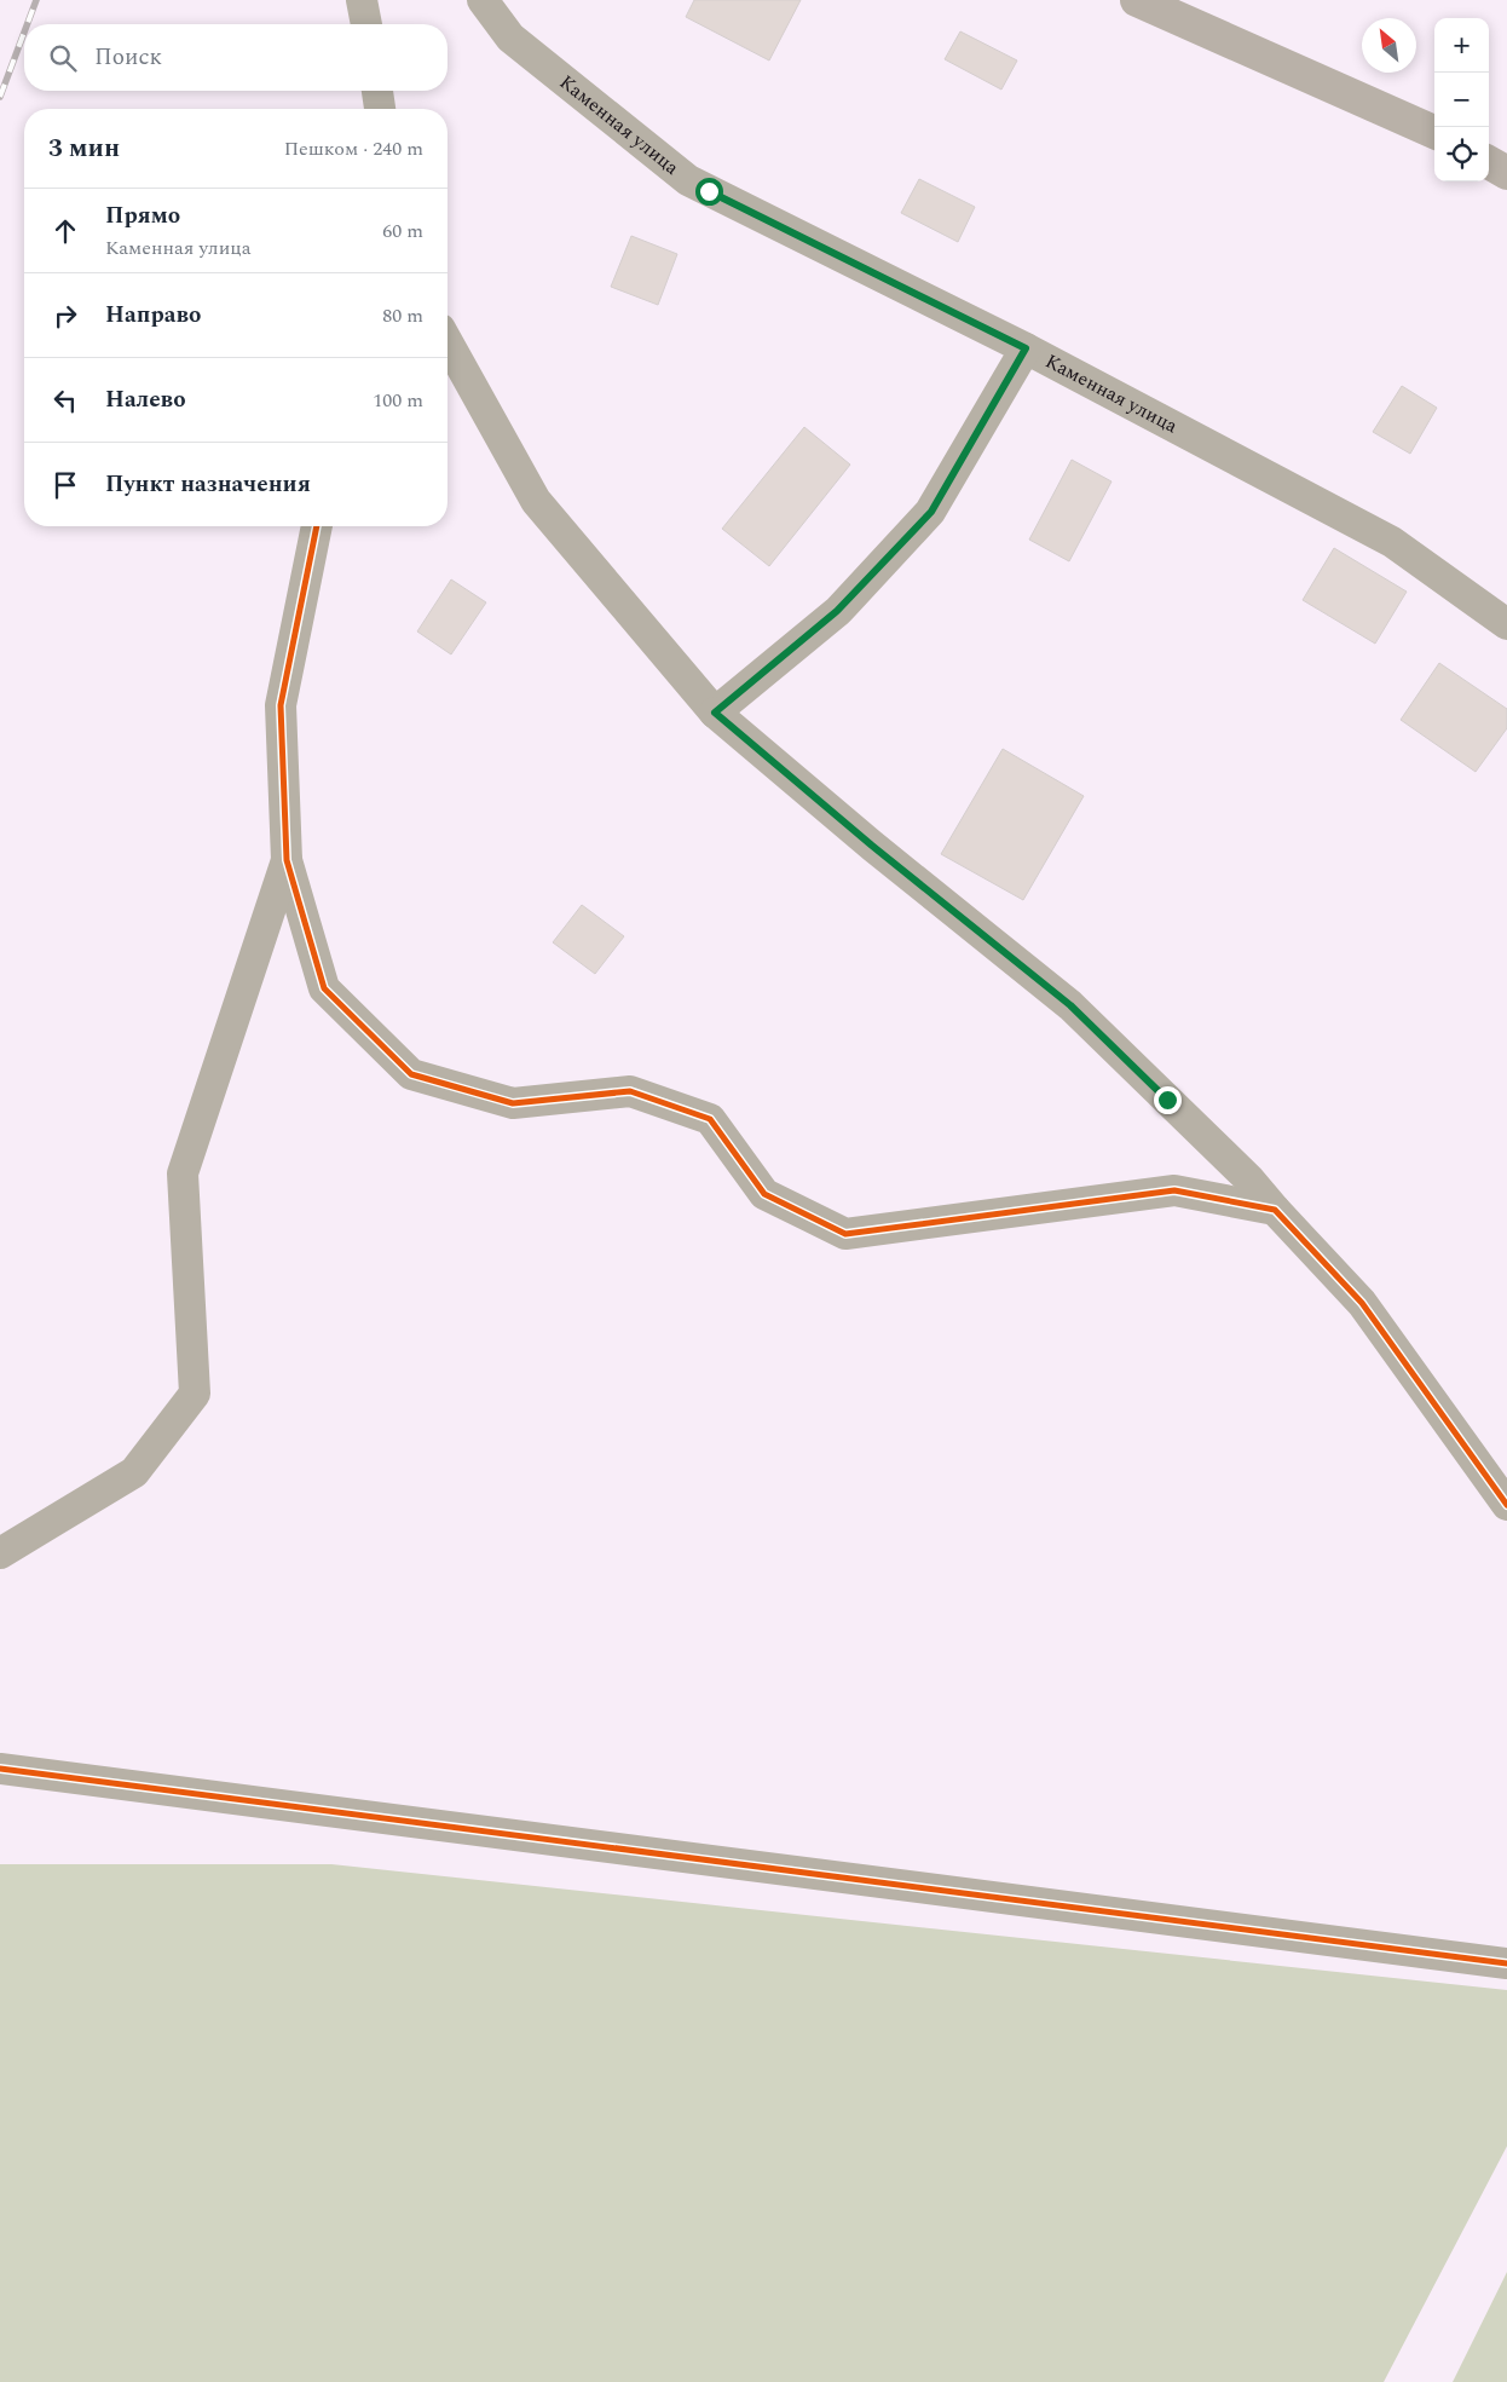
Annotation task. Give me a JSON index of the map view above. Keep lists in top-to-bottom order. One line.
{"streets":{"street":["Каменная улица"]},"north":"top left","page":{"map_buttons":["+","−"],"search":"Поиск","heading":["3 мин","Пешком · 240 m"],"list":[["Прямо","Каменная улица","60 m"],["Направо","80 m"],["Налево","100 m"],"Пункт назначения"]}}
